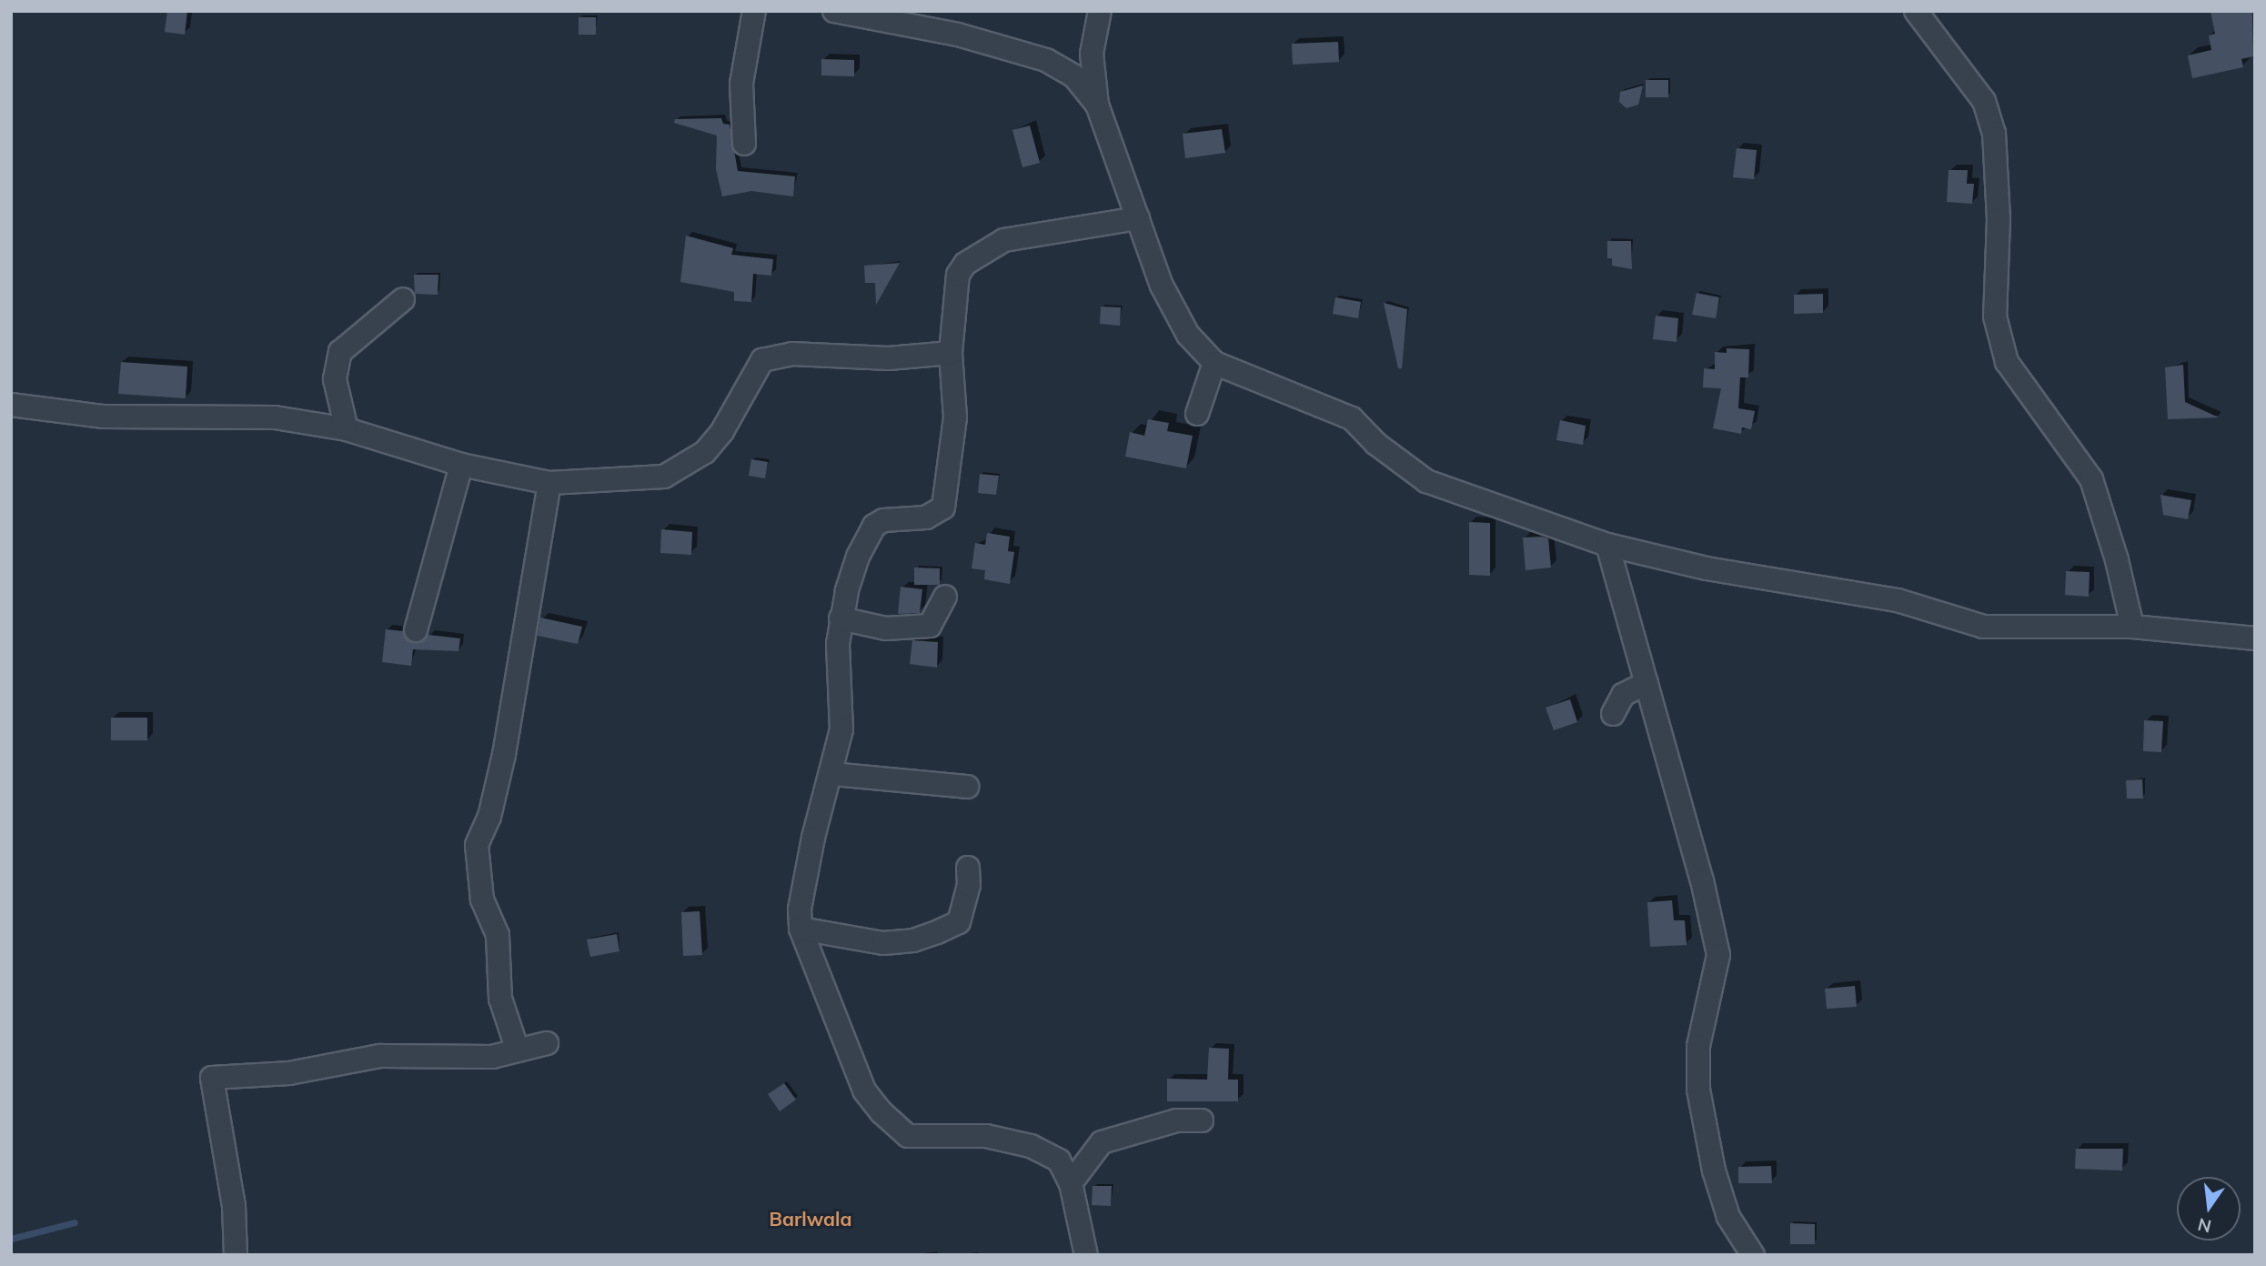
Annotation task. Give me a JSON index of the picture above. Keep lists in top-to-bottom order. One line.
{"districts":["Barlwala"],"north":"bottom"}
